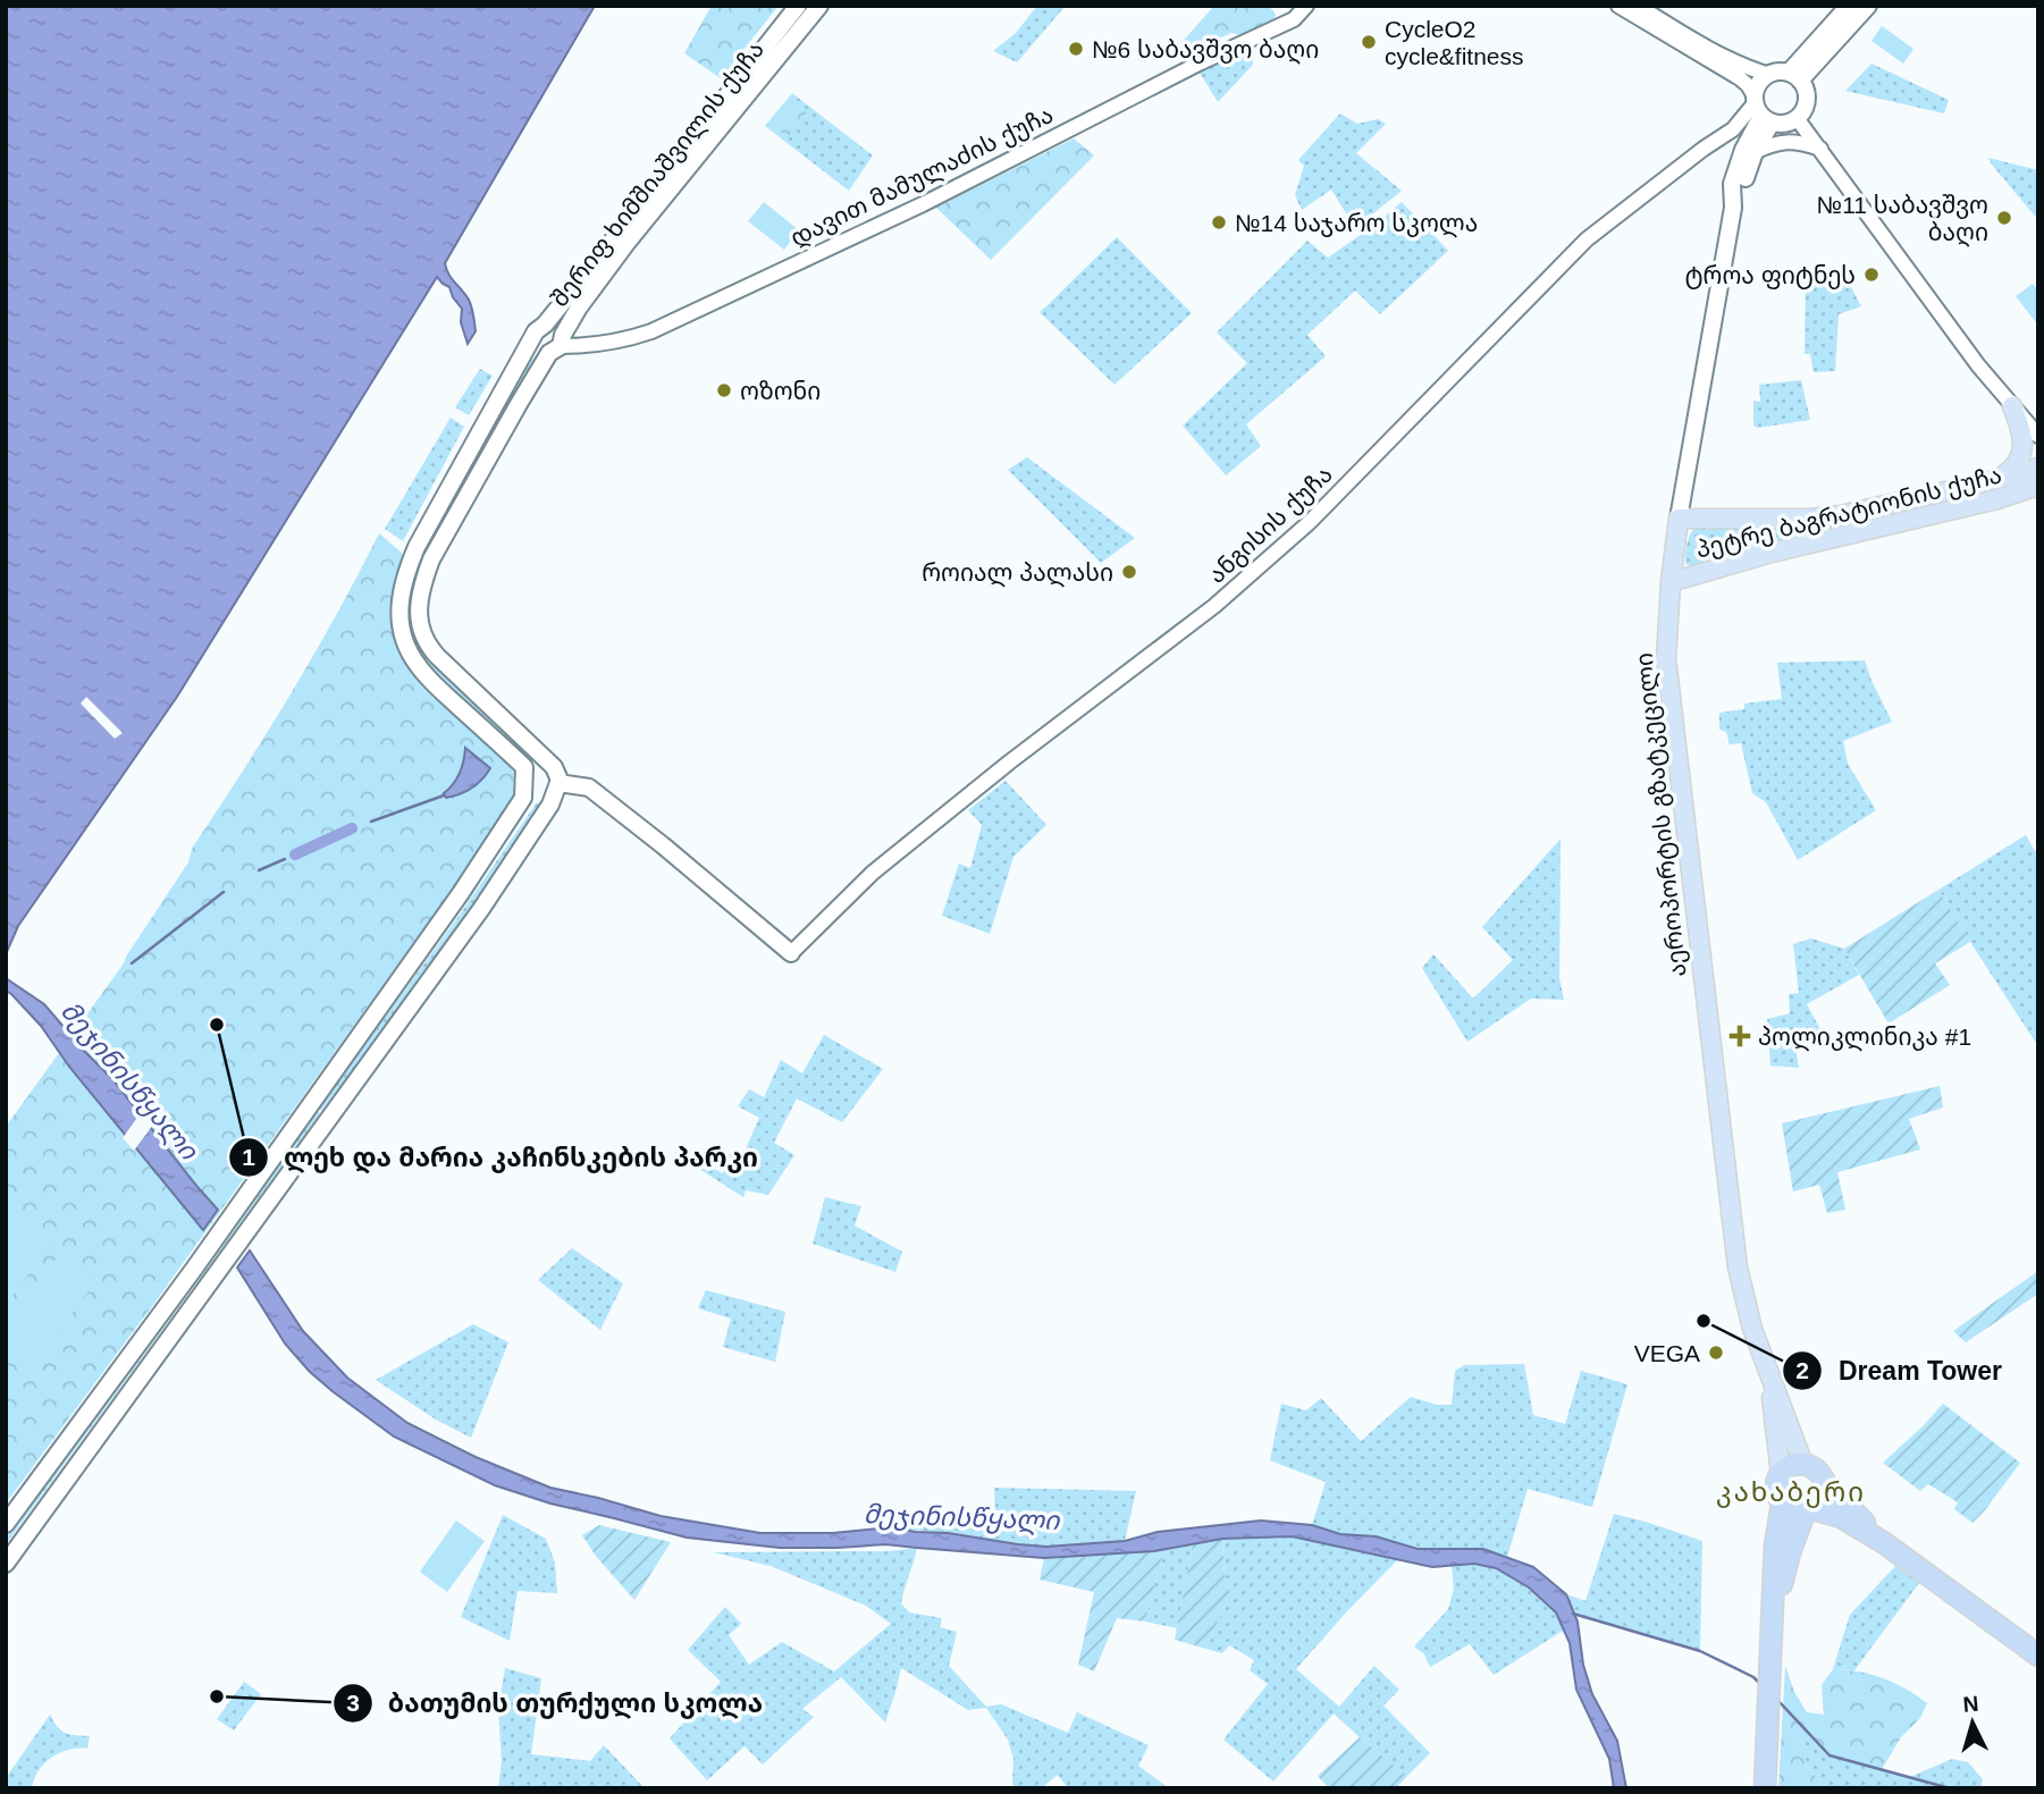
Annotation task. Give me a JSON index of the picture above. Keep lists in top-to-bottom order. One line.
{"streets":{"main road":["შერიფ ხიმშიაშვილის ქუჩა","პეტრე ბაგრატიონის ქუჩა","აეროპორტის გზატკეცილი"],"street":["დავით მამულაძის ქუჩა","ანგისის ქუჩა"]},"crossings":[["შერიფ ხიმშიაშვილის ქუჩა","დავით მამულაძის ქუჩა"],["პეტრე ბაგრატიონის ქუჩა","აეროპორტის გზატკეცილი"],["ანგისის ქუჩა","აეროპორტის გზატკეცილი"]],"districts":["კახაბერი"],"water":["მეჯინისწყალი"],"places":{"other":["CycleO2 cycle&fitness","№6 საბავშვო ბაღი","№11 საბავშვო ბაღი","№14 საჯარო სკოლა","ტროა ფიტნეს","ოზონი","როიალ პალასი","ლეხ და მარია კაჩინსკების პარკი","Dream Tower","VEGA","ბათუმის თურქული სკოლა"],"health":["პოლიკლინიკა #1"]},"north":"top"}
